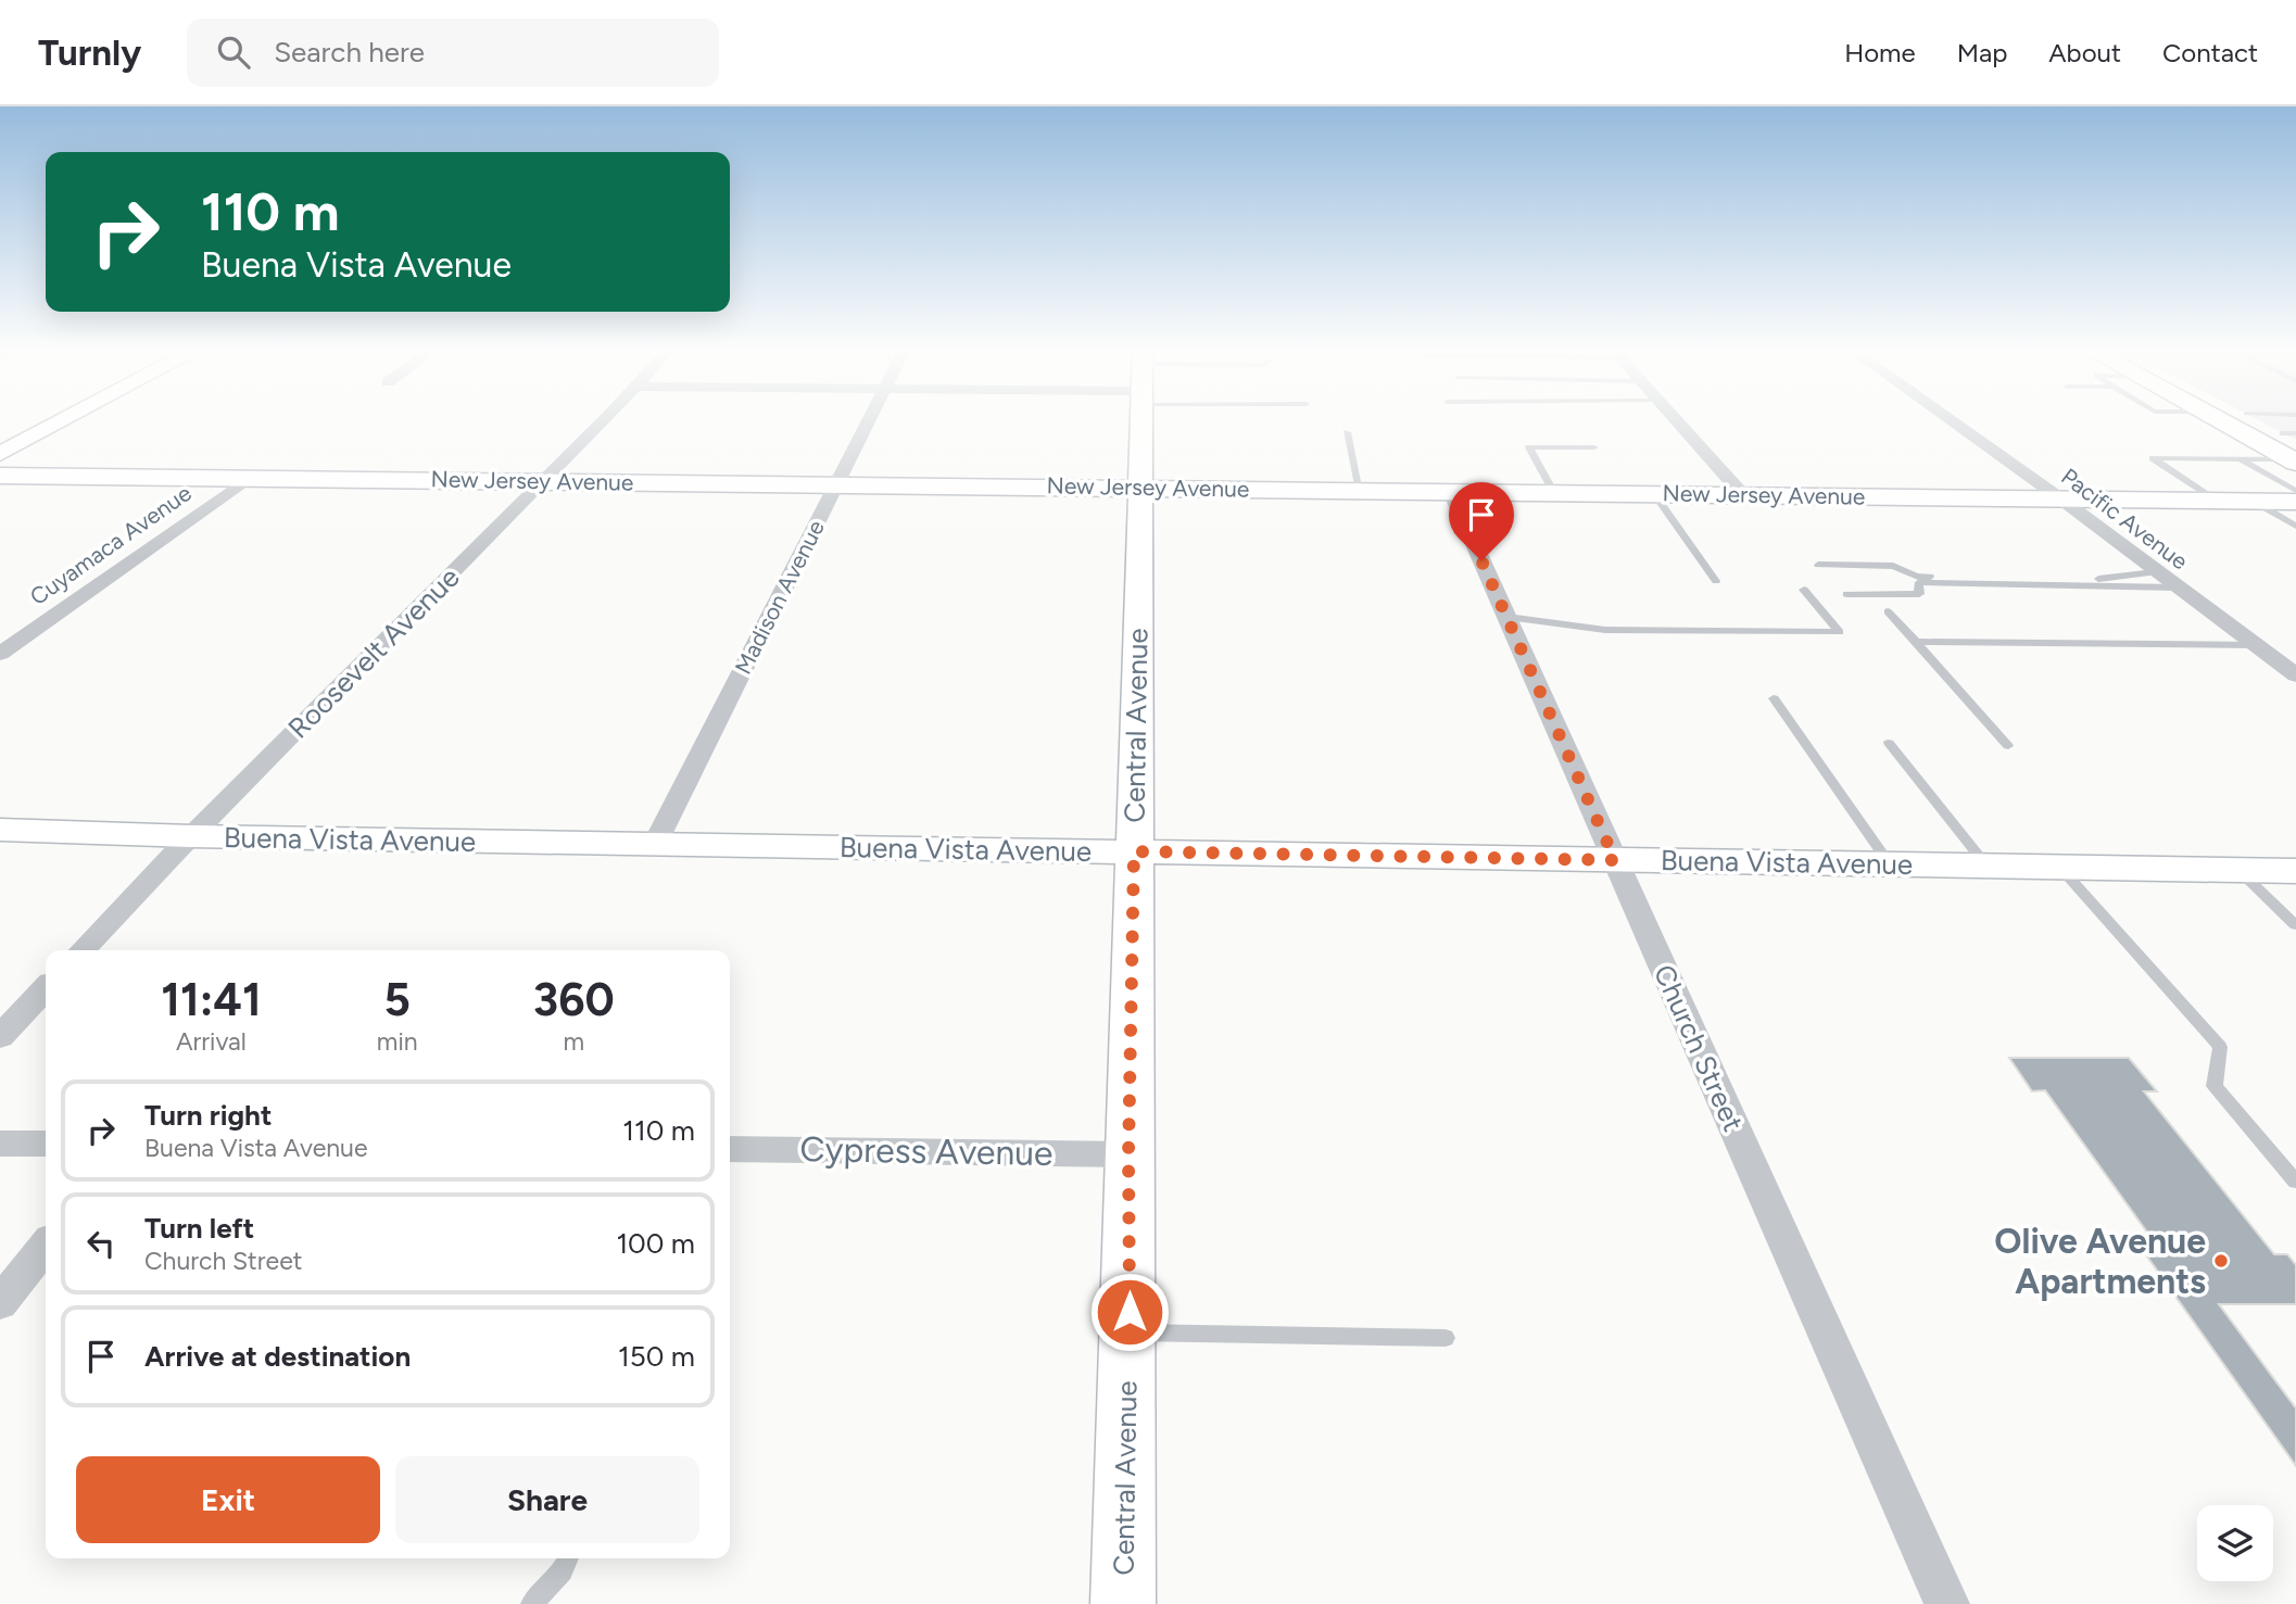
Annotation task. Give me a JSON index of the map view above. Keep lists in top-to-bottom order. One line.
{"streets":{"street":["New Jersey Avenue","Pacific Avenue","Cuyamaca Avenue","Madison Avenue","Roosevelt Avenue","Central Avenue","Buena Vista Avenue","Church Street","Cypress Avenue"]},"crossings":[["New Jersey Avenue","Pacific Avenue"],["New Jersey Avenue","Cuyamaca Avenue"],["New Jersey Avenue","Madison Avenue"],["New Jersey Avenue","Roosevelt Avenue"],["New Jersey Avenue","Central Avenue"],["New Jersey Avenue","Church Street"],["Madison Avenue","Buena Vista Avenue"],["Roosevelt Avenue","Buena Vista Avenue"],["Central Avenue","Buena Vista Avenue"],["Central Avenue","Cypress Avenue"],["Buena Vista Avenue","Church Street"]],"places":["Olive Avenue Apartments"],"page":{"header":"Turnly","search":"Search here","nav":["Home","Map","About","Contact"],"turn":["110 m","Buena Vista Avenue"],"eta":["11:41","Arrival","5","min","360","m"],"list":[{"name":"Turn right","note":"Buena Vista Avenue","value":"110 m"},{"name":"Turn left","note":"Church Street","value":"100 m"},{"name":"Arrive at destination","value":"150 m"}],"buttons":["Exit","Share"]}}
